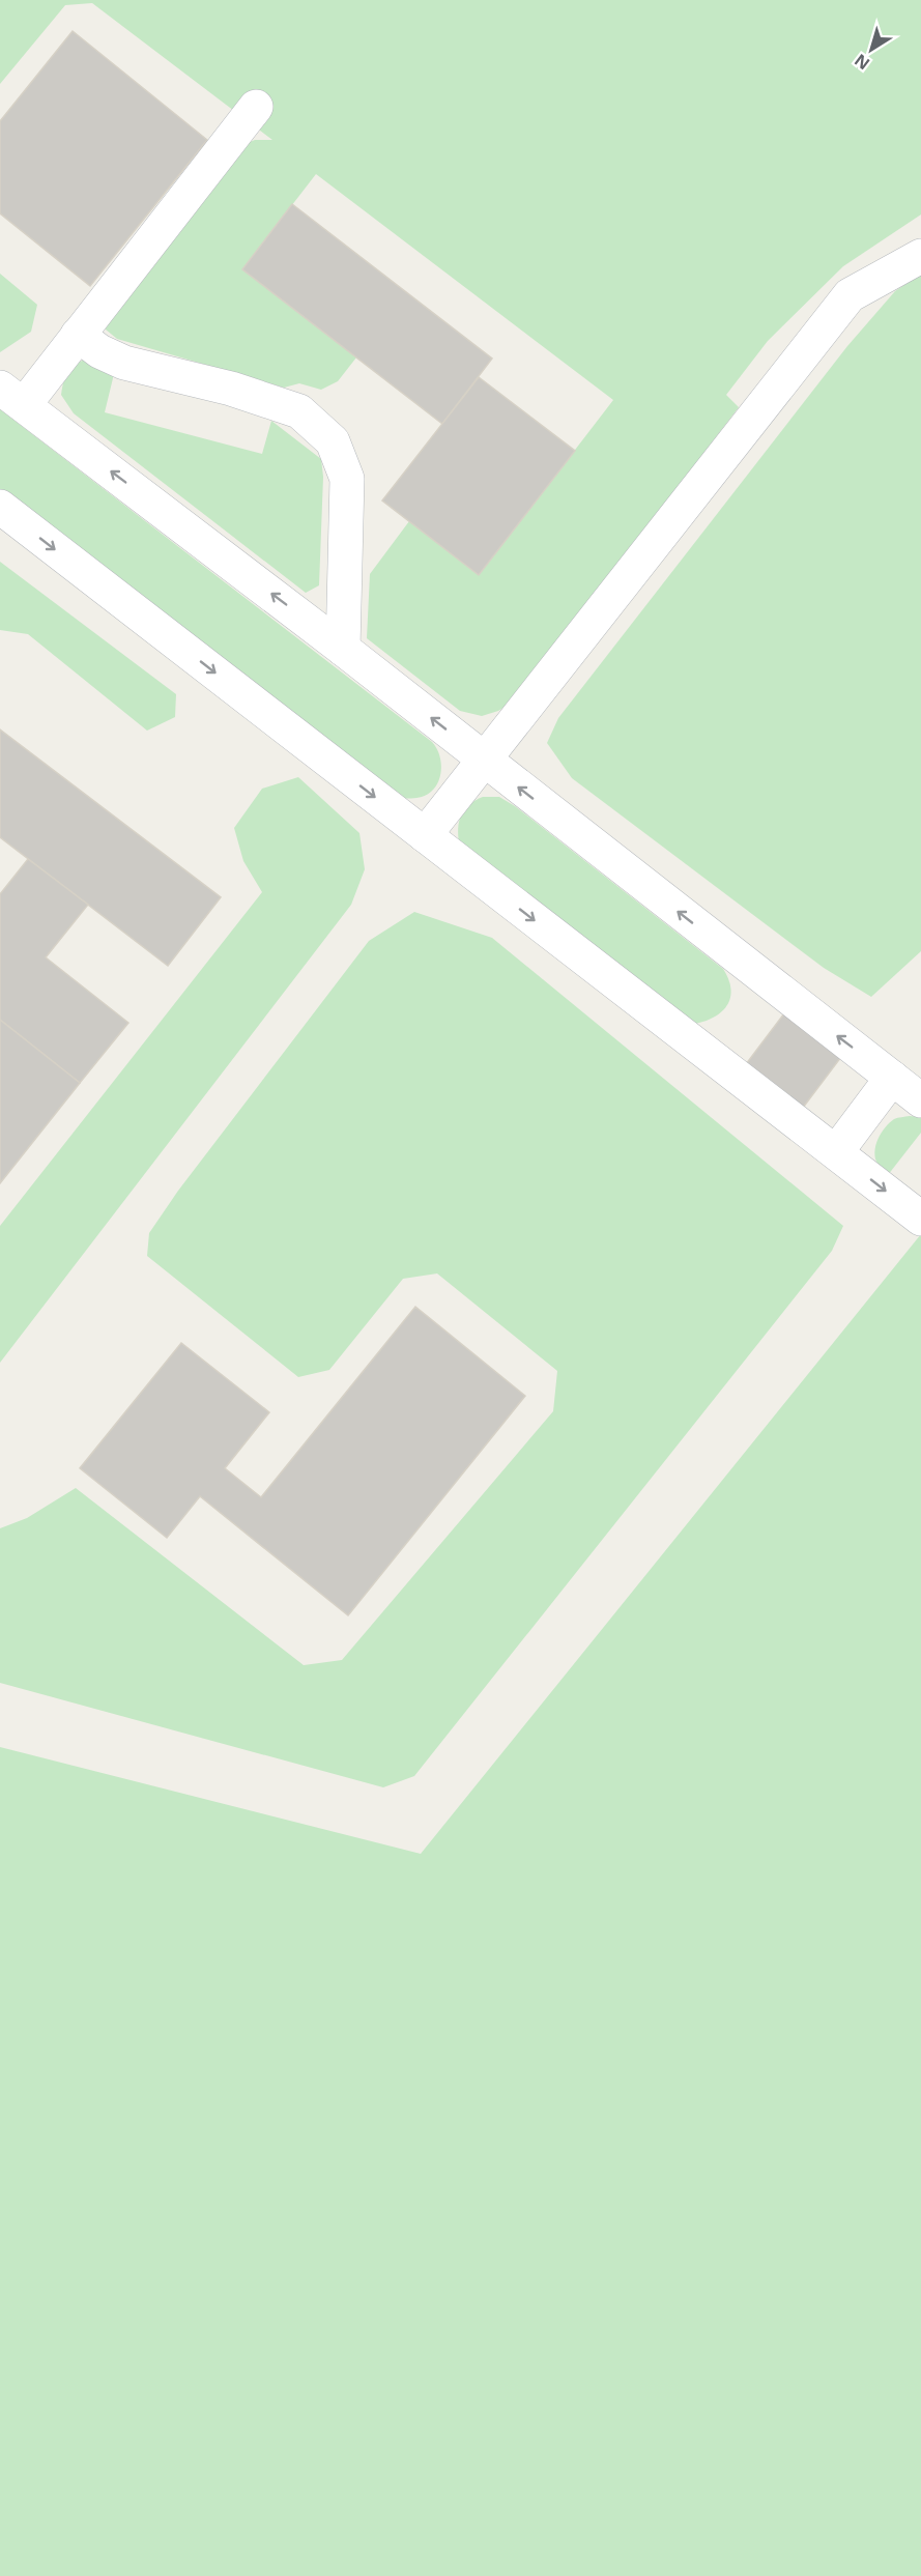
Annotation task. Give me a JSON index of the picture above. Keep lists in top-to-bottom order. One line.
{"north":"bottom left"}
